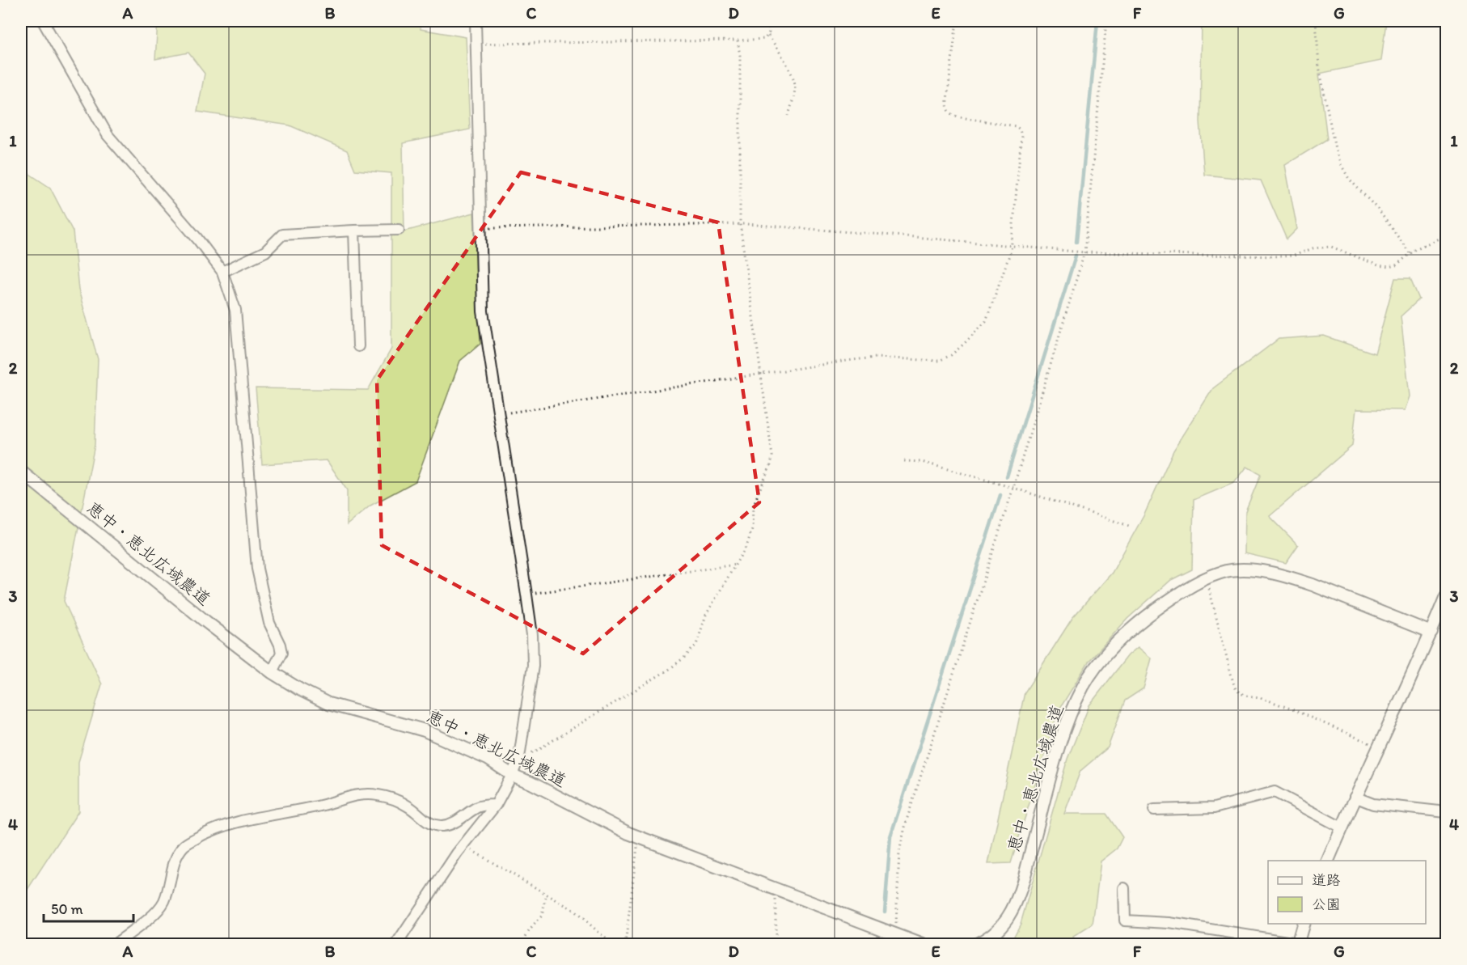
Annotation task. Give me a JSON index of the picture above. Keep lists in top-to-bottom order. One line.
{"streets":{"street":["恵中・恵北広域農道"]},"legend":["道路","公園"],"scale_bar":"50 m","grid":{"columns":["A","B","C","D","E","F","G"],"rows":["1","2","3","4"]}}
